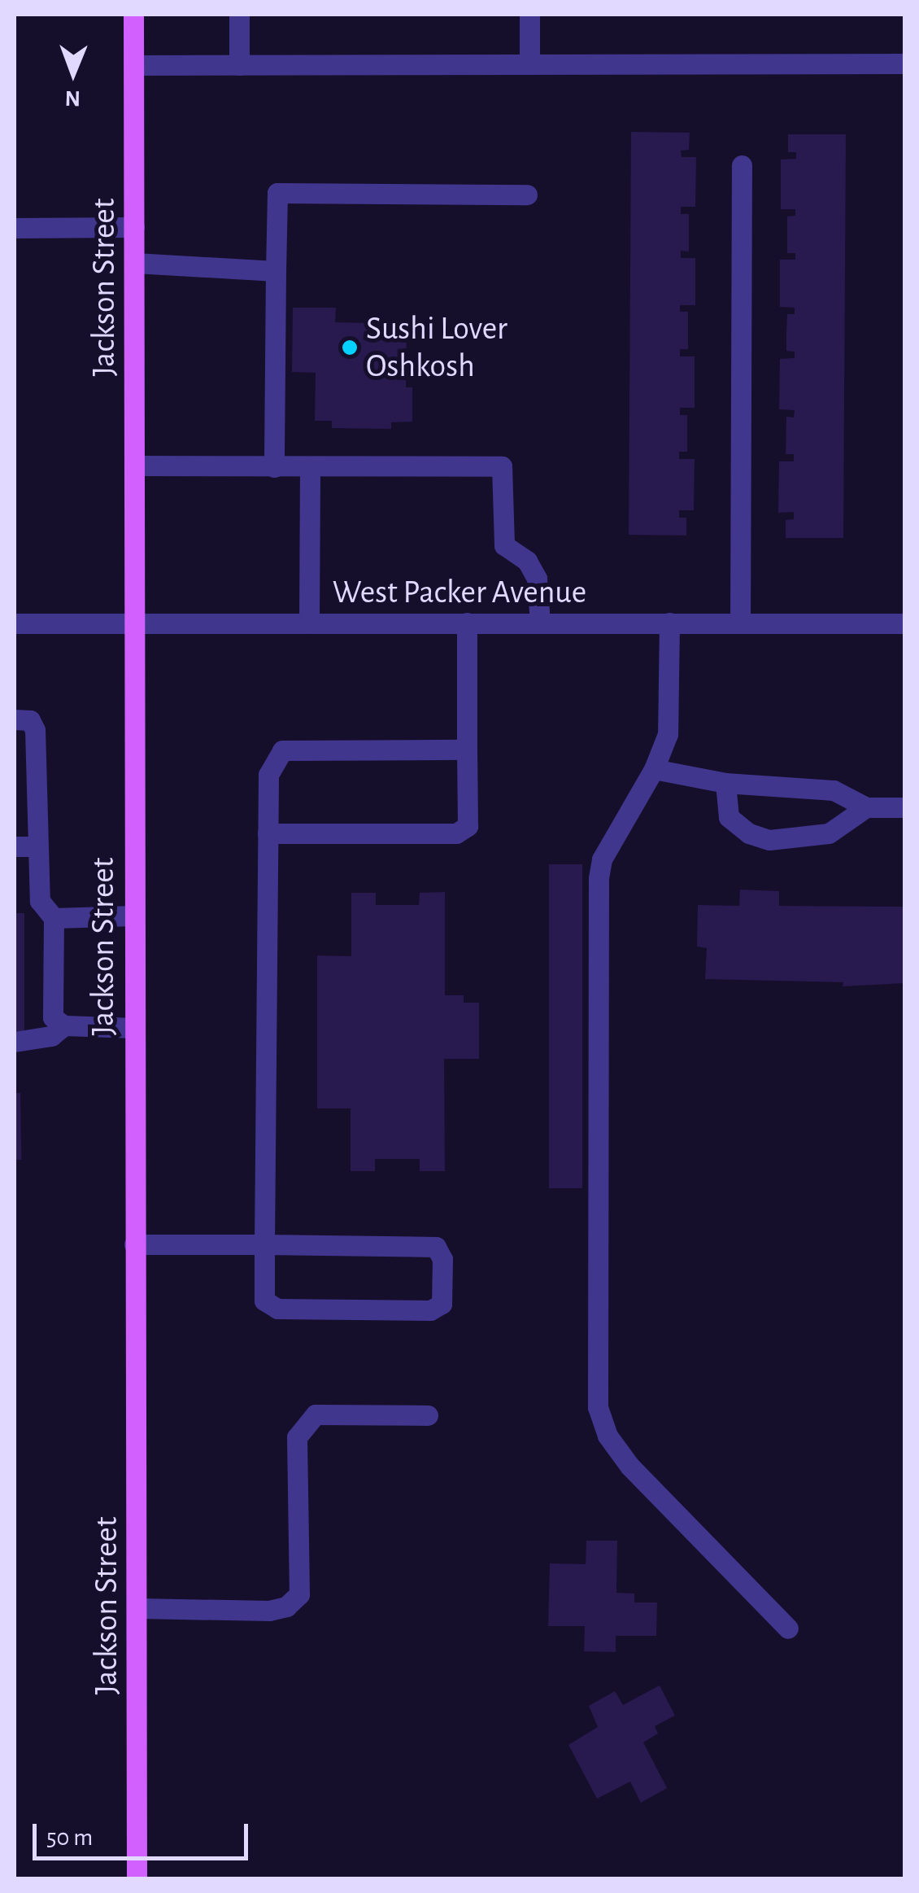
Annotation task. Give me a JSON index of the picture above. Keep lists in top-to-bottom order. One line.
{"streets":{"main road":["Jackson Street"],"street":["West Packer Avenue"]},"crossings":[["Jackson Street","West Packer Avenue"]],"places":["Sushi Lover Oshkosh"],"scale_bar":"50 m","north":"bottom"}
